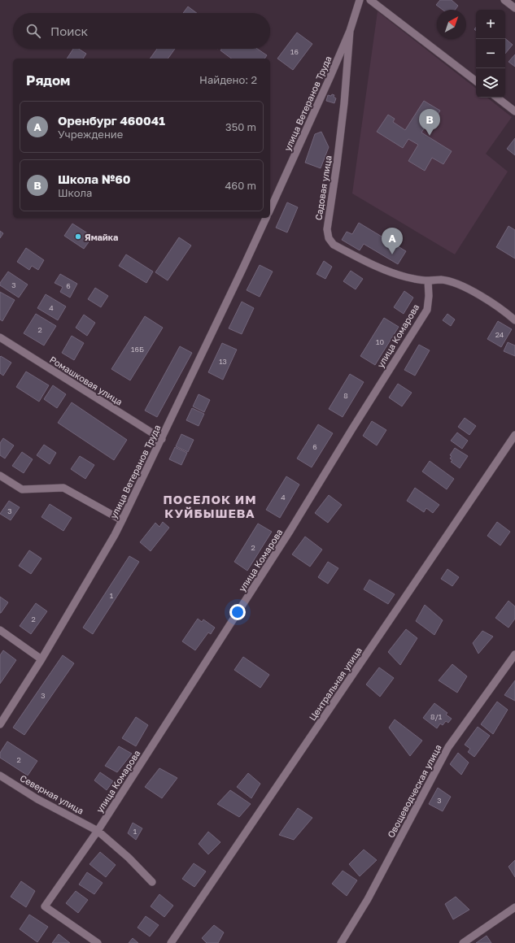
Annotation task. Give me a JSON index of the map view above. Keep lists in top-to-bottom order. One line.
{"streets":{"street":["улица Ветеранов Труда","Садовая улица","улица Комарова","Ромашковая улица","Центральная улица","Овощеводческая улица","Северная улица"]},"crossings":[["улица Ветеранов Труда","Садовая улица"],["улица Ветеранов Труда","Ромашковая улица"],["Садовая улица","улица Комарова"],["улица Комарова","Северная улица"]],"districts":["ПОСЕЛОК ИМ КУЙБЫШЕВА"],"places":["Ямайка"],"house_numbers":["16","3","6","4","2","24","10","16Б","13","8","6","4","3","2","1","2","3","8/1","2","3","1"],"north":"top right","page":{"map_buttons":["+","−"],"search":"Поиск","heading":["Рядом","Найдено: 2"],"list":[{"mark":"A","name":"Оренбург 460041","note":"Учреждение","value":"350 m"},{"mark":"B","name":"Школа №60","note":"Школа","value":"460 m"}],"pins":["B","A"]}}
